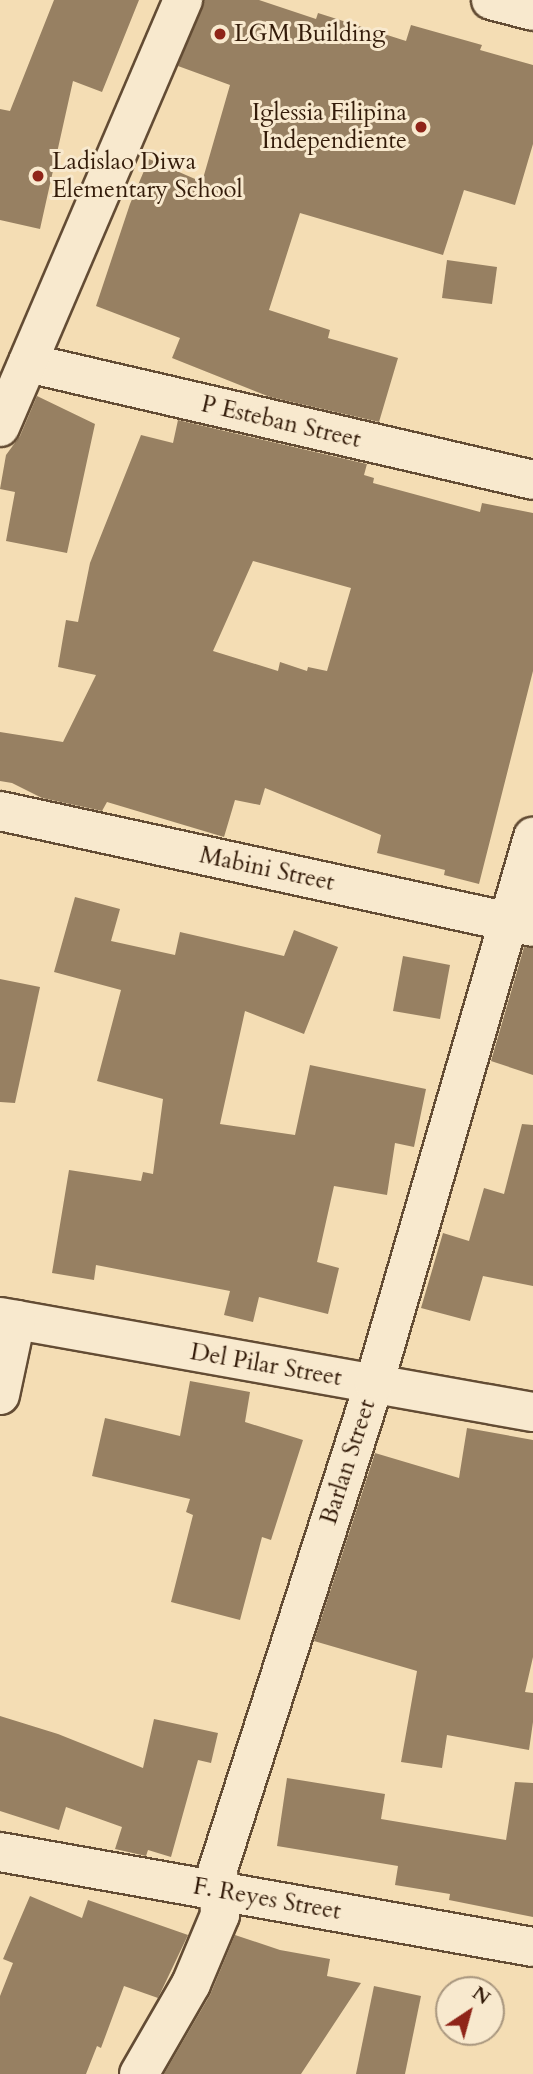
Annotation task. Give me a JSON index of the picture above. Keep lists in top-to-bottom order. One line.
{"streets":{"street":["P Esteban Street","Mabini Street","Del Pilar Street","Barlan Street","F. Reyes Street"]},"crossings":[["Mabini Street","Barlan Street"],["Del Pilar Street","Barlan Street"],["Barlan Street","F. Reyes Street"]],"places":["LGM Building","Iglessia Filipina Independiente","Ladislao Diwa Elementary School"],"north":"top right"}
